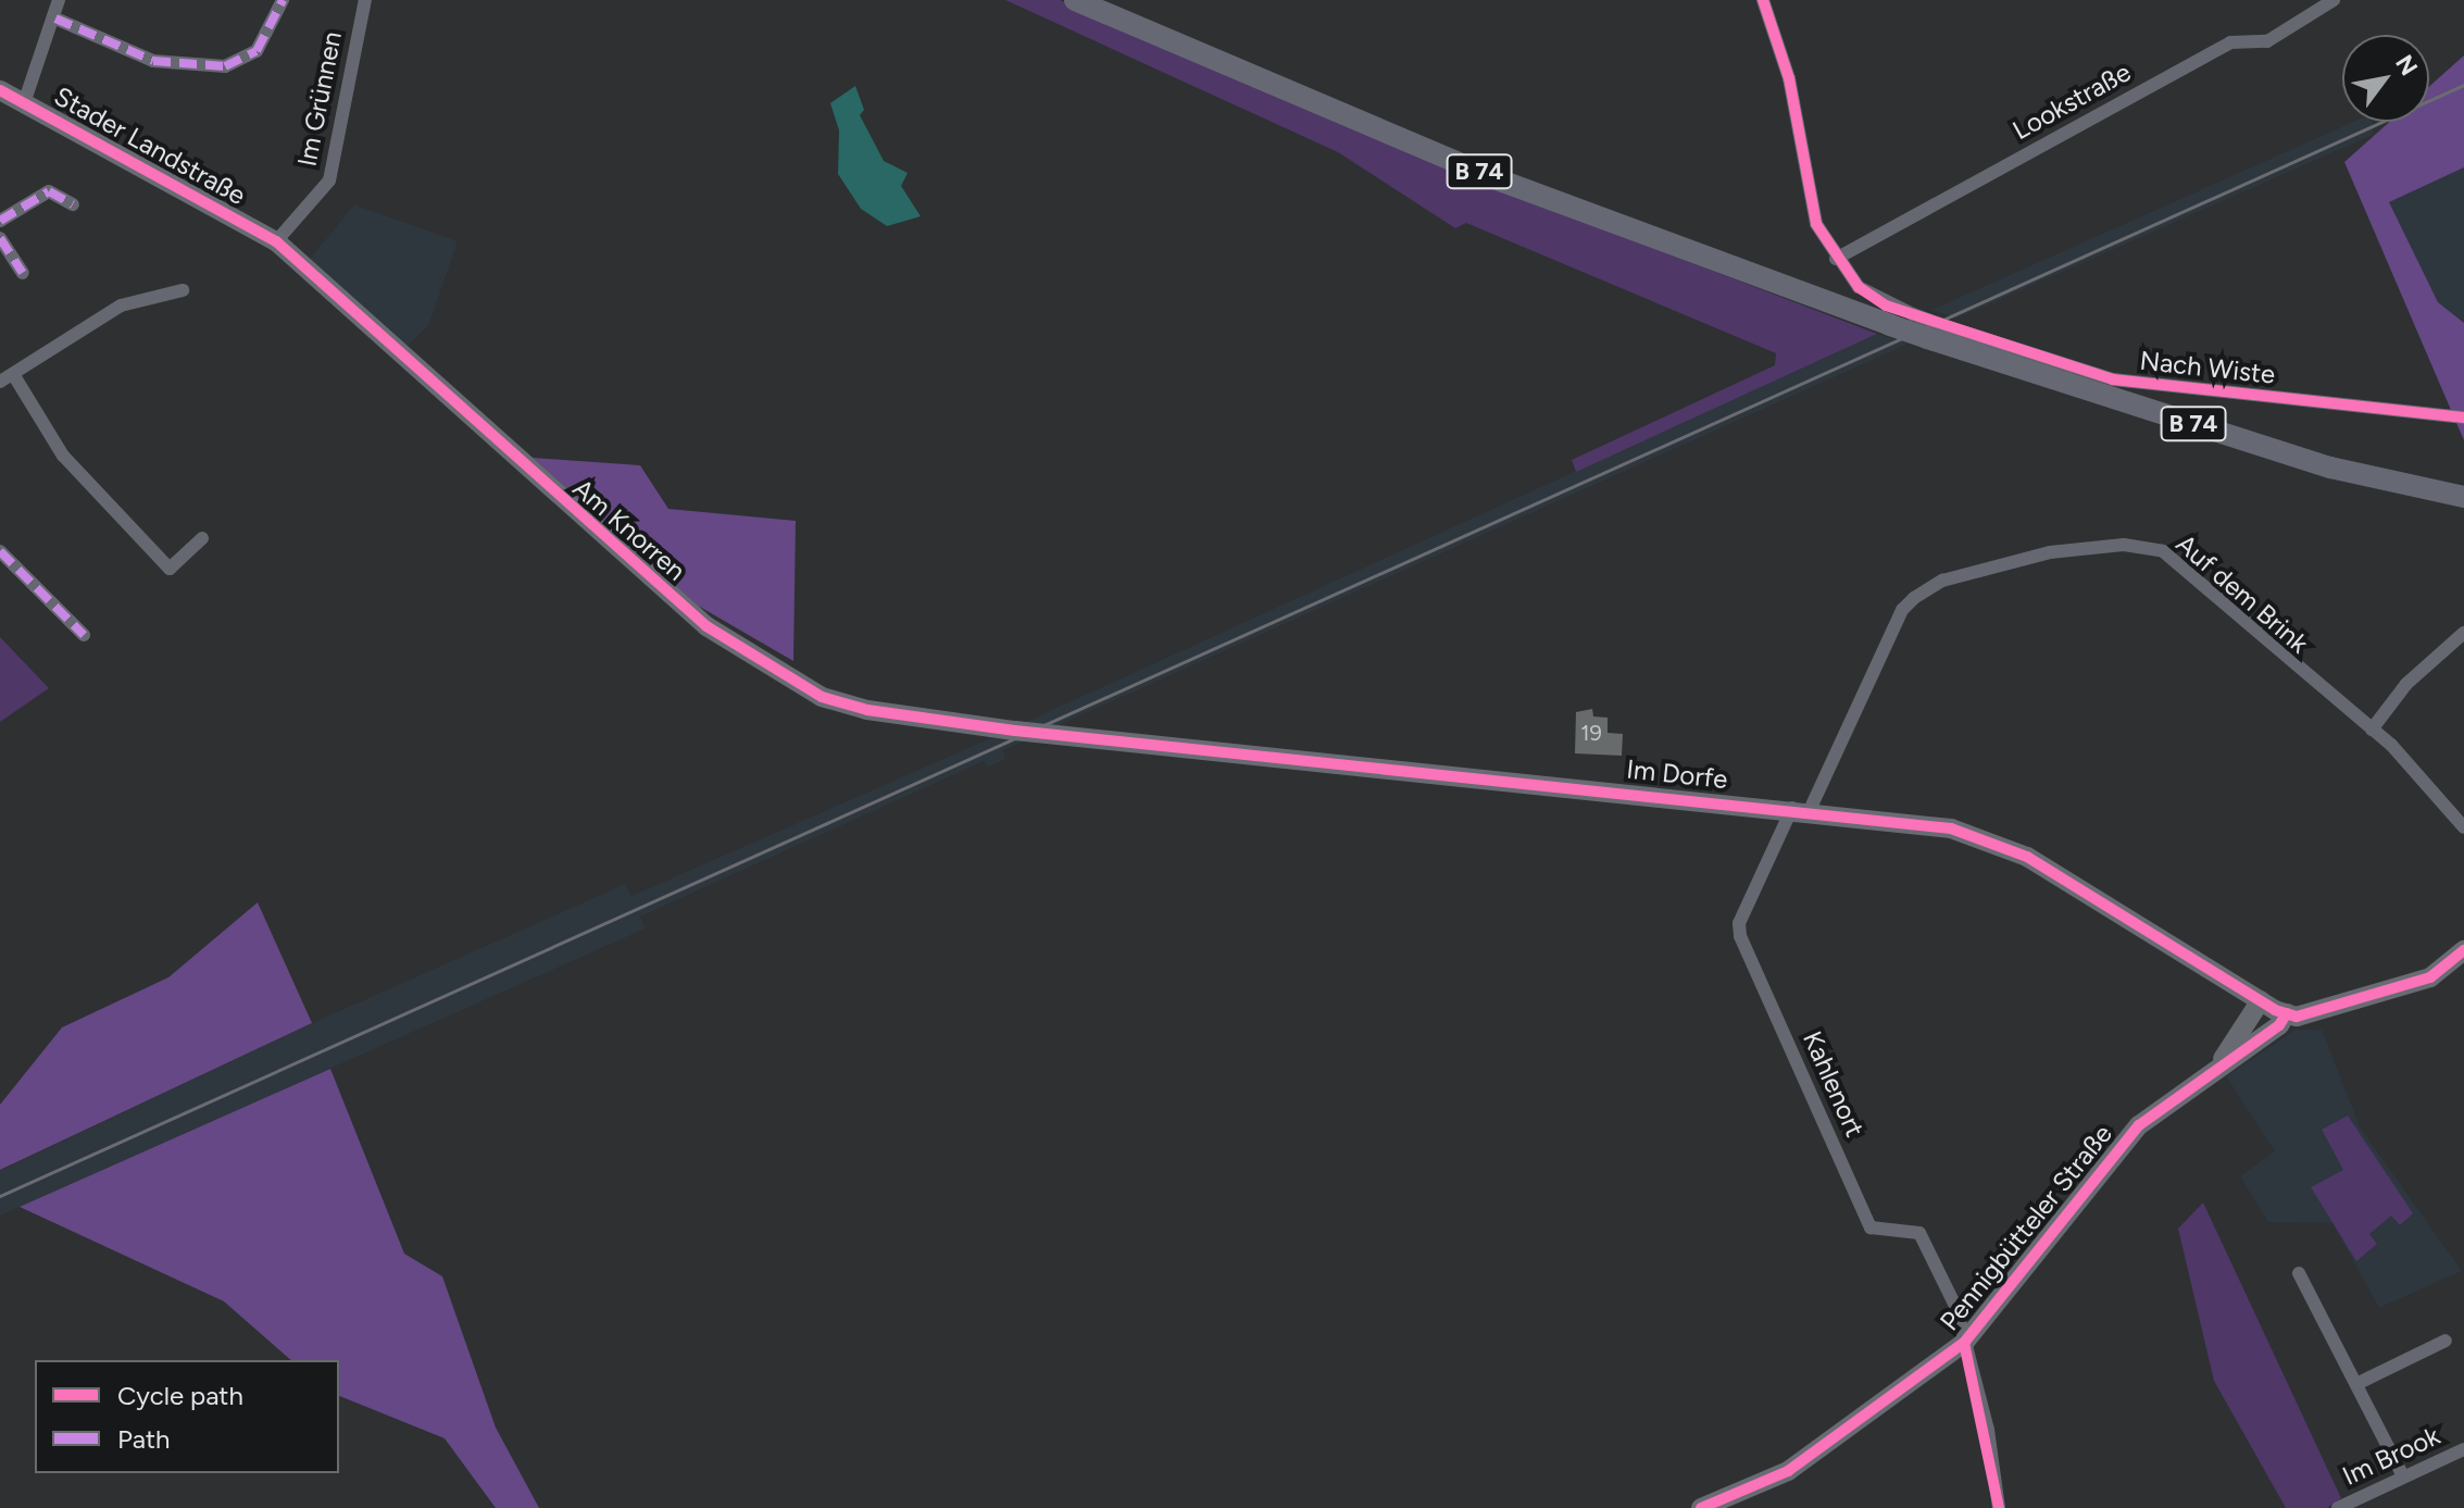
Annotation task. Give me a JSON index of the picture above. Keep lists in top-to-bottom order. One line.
{"streets":{"main road":["B 74"],"street":["Im Grünnen","Lookstraße","Stader Landstraße","Nach Wiste","Am Knorren","Auf dem Brink","Im Dorfe","Kahlenort","Pennigbütteler Straße","Im Brook"]},"crossings":[["Im Grünnen","Stader Landstraße"],["Im Grünnen","Am Knorren"],["Lookstraße","Nach Wiste"],["Stader Landstraße","Am Knorren"],["Am Knorren","Im Dorfe"],["Auf dem Brink","Im Dorfe"],["Auf dem Brink","Kahlenort"],["Im Dorfe","Kahlenort"],["Im Dorfe","Pennigbütteler Straße"],["Kahlenort","Pennigbütteler Straße"]],"house_numbers":["19"],"legend":["Cycle path","Path"],"north":"top right"}
